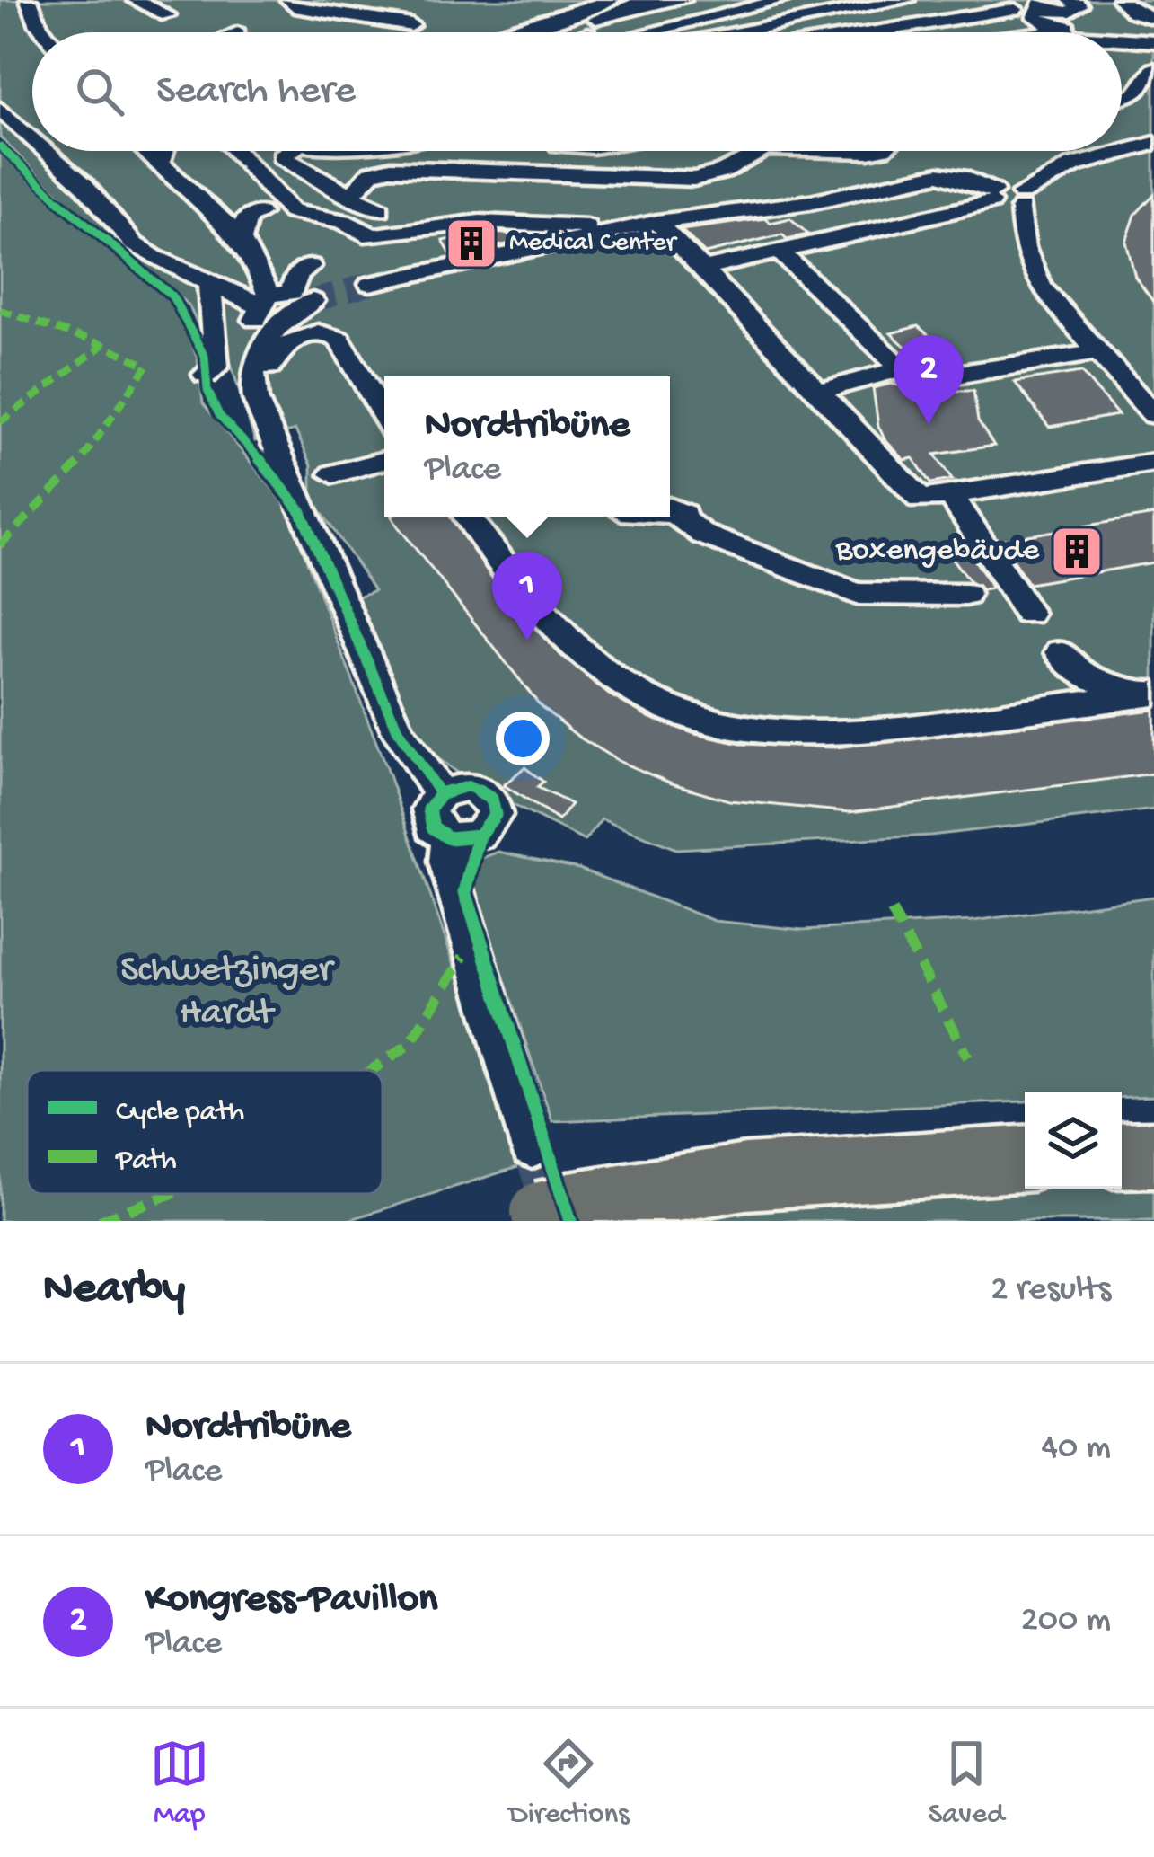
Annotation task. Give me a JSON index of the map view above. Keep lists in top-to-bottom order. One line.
{"parks":["Schwetzinger Hardt"],"places":{"building":["Medical Center","Boxengebäude"]},"legend":["Cycle path","Path"],"page":{"search":"Search here","pins":["2","1"],"popup":["Nordtribüne","Place"],"heading":["Nearby","2 results"],"list":[{"mark":"1","name":"Nordtribüne","note":"Place","value":"40 m"},{"mark":"2","name":"Kongress-Pavillon","note":"Place","value":"200 m"}],"nav":["Map","Directions","Saved"]}}
